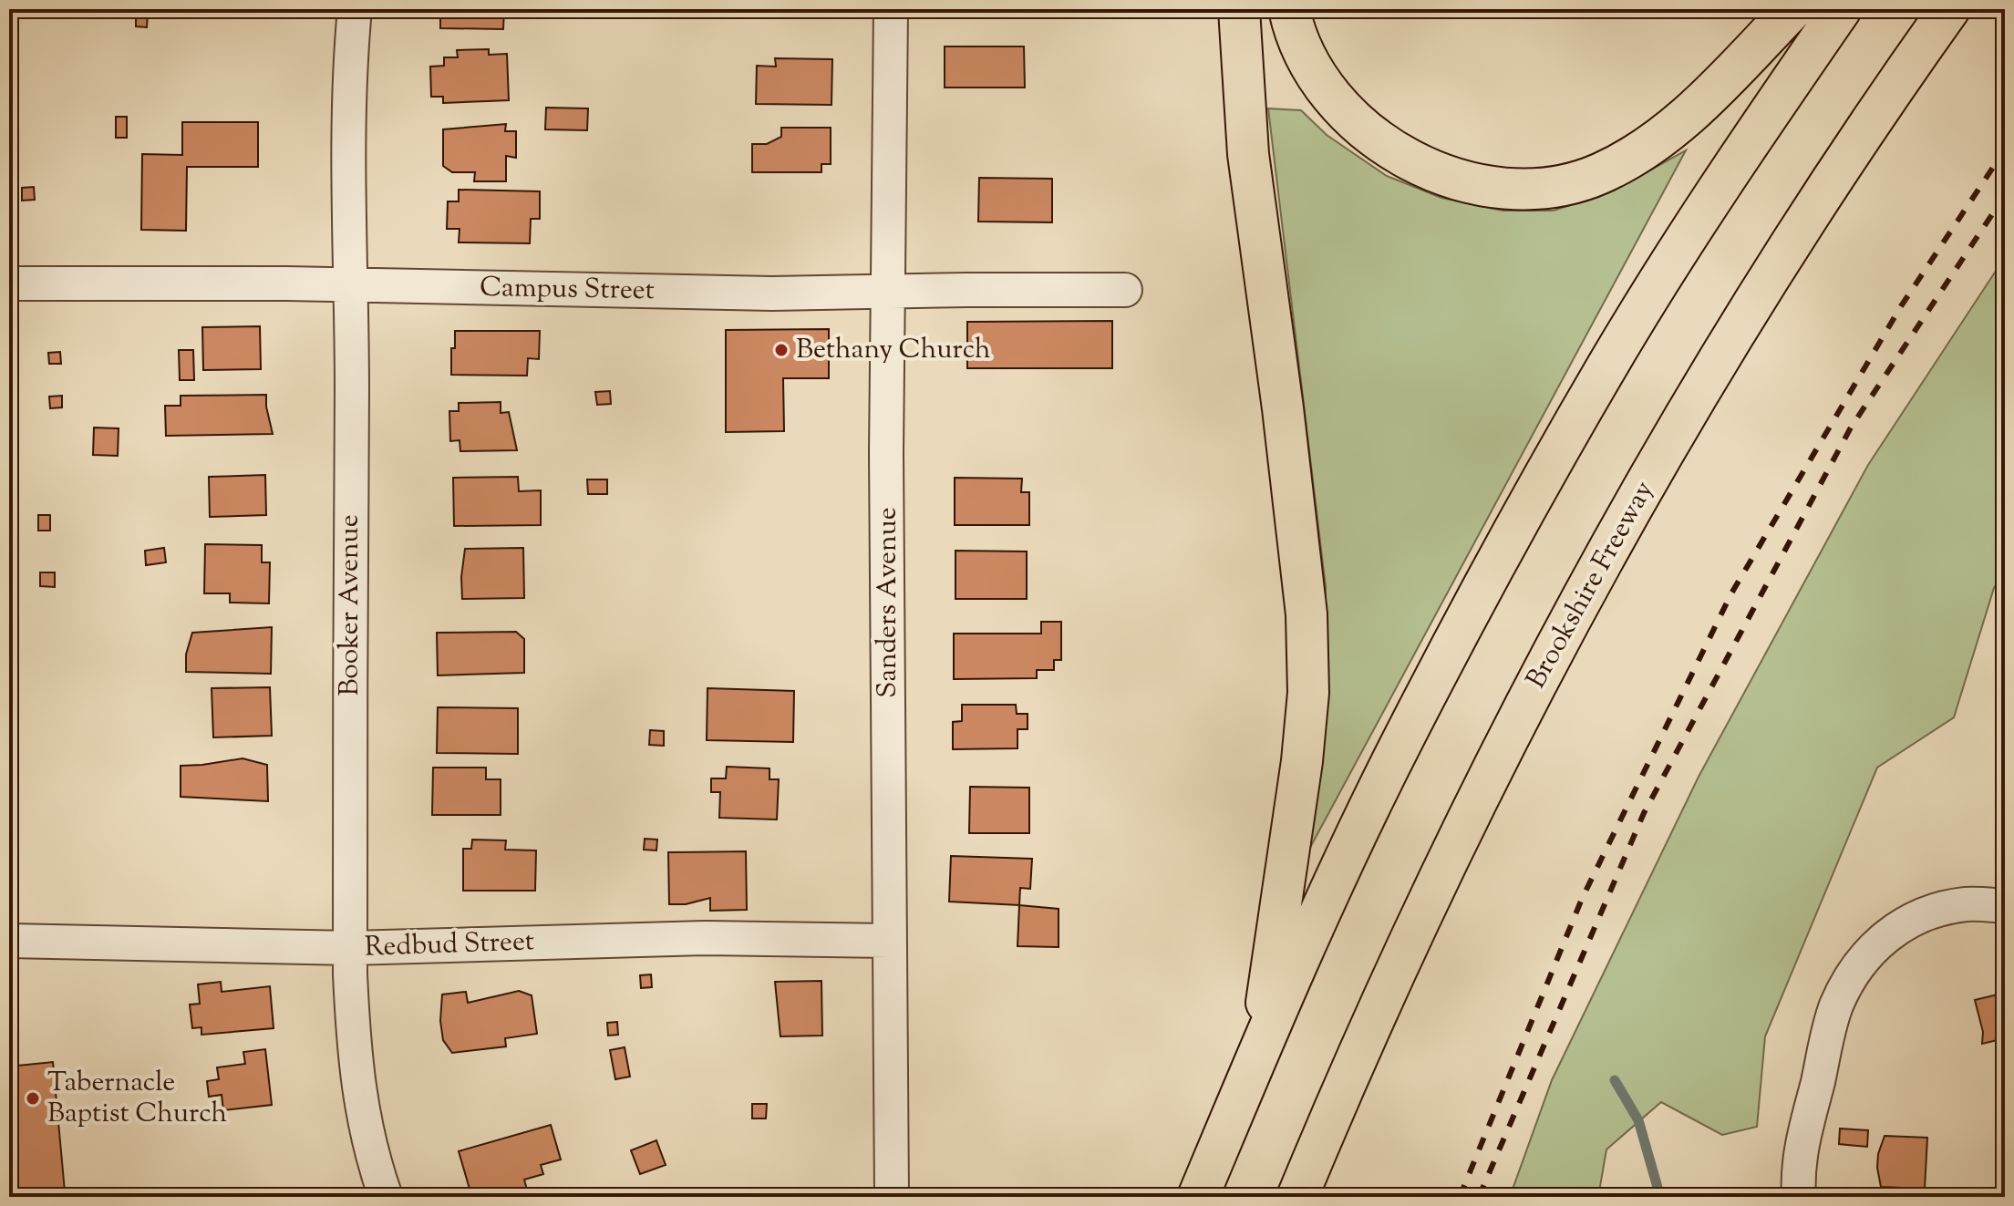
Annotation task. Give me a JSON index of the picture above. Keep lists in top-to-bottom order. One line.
{"streets":{"highway":["Brookshire Freeway"],"street":["Campus Street","Sanders Avenue","Booker Avenue","Redbud Street"]},"crossings":[["Campus Street","Sanders Avenue"],["Campus Street","Booker Avenue"],["Sanders Avenue","Redbud Street"],["Booker Avenue","Redbud Street"]],"places":["Bethany Church","Tabernacle Baptist Church"]}
